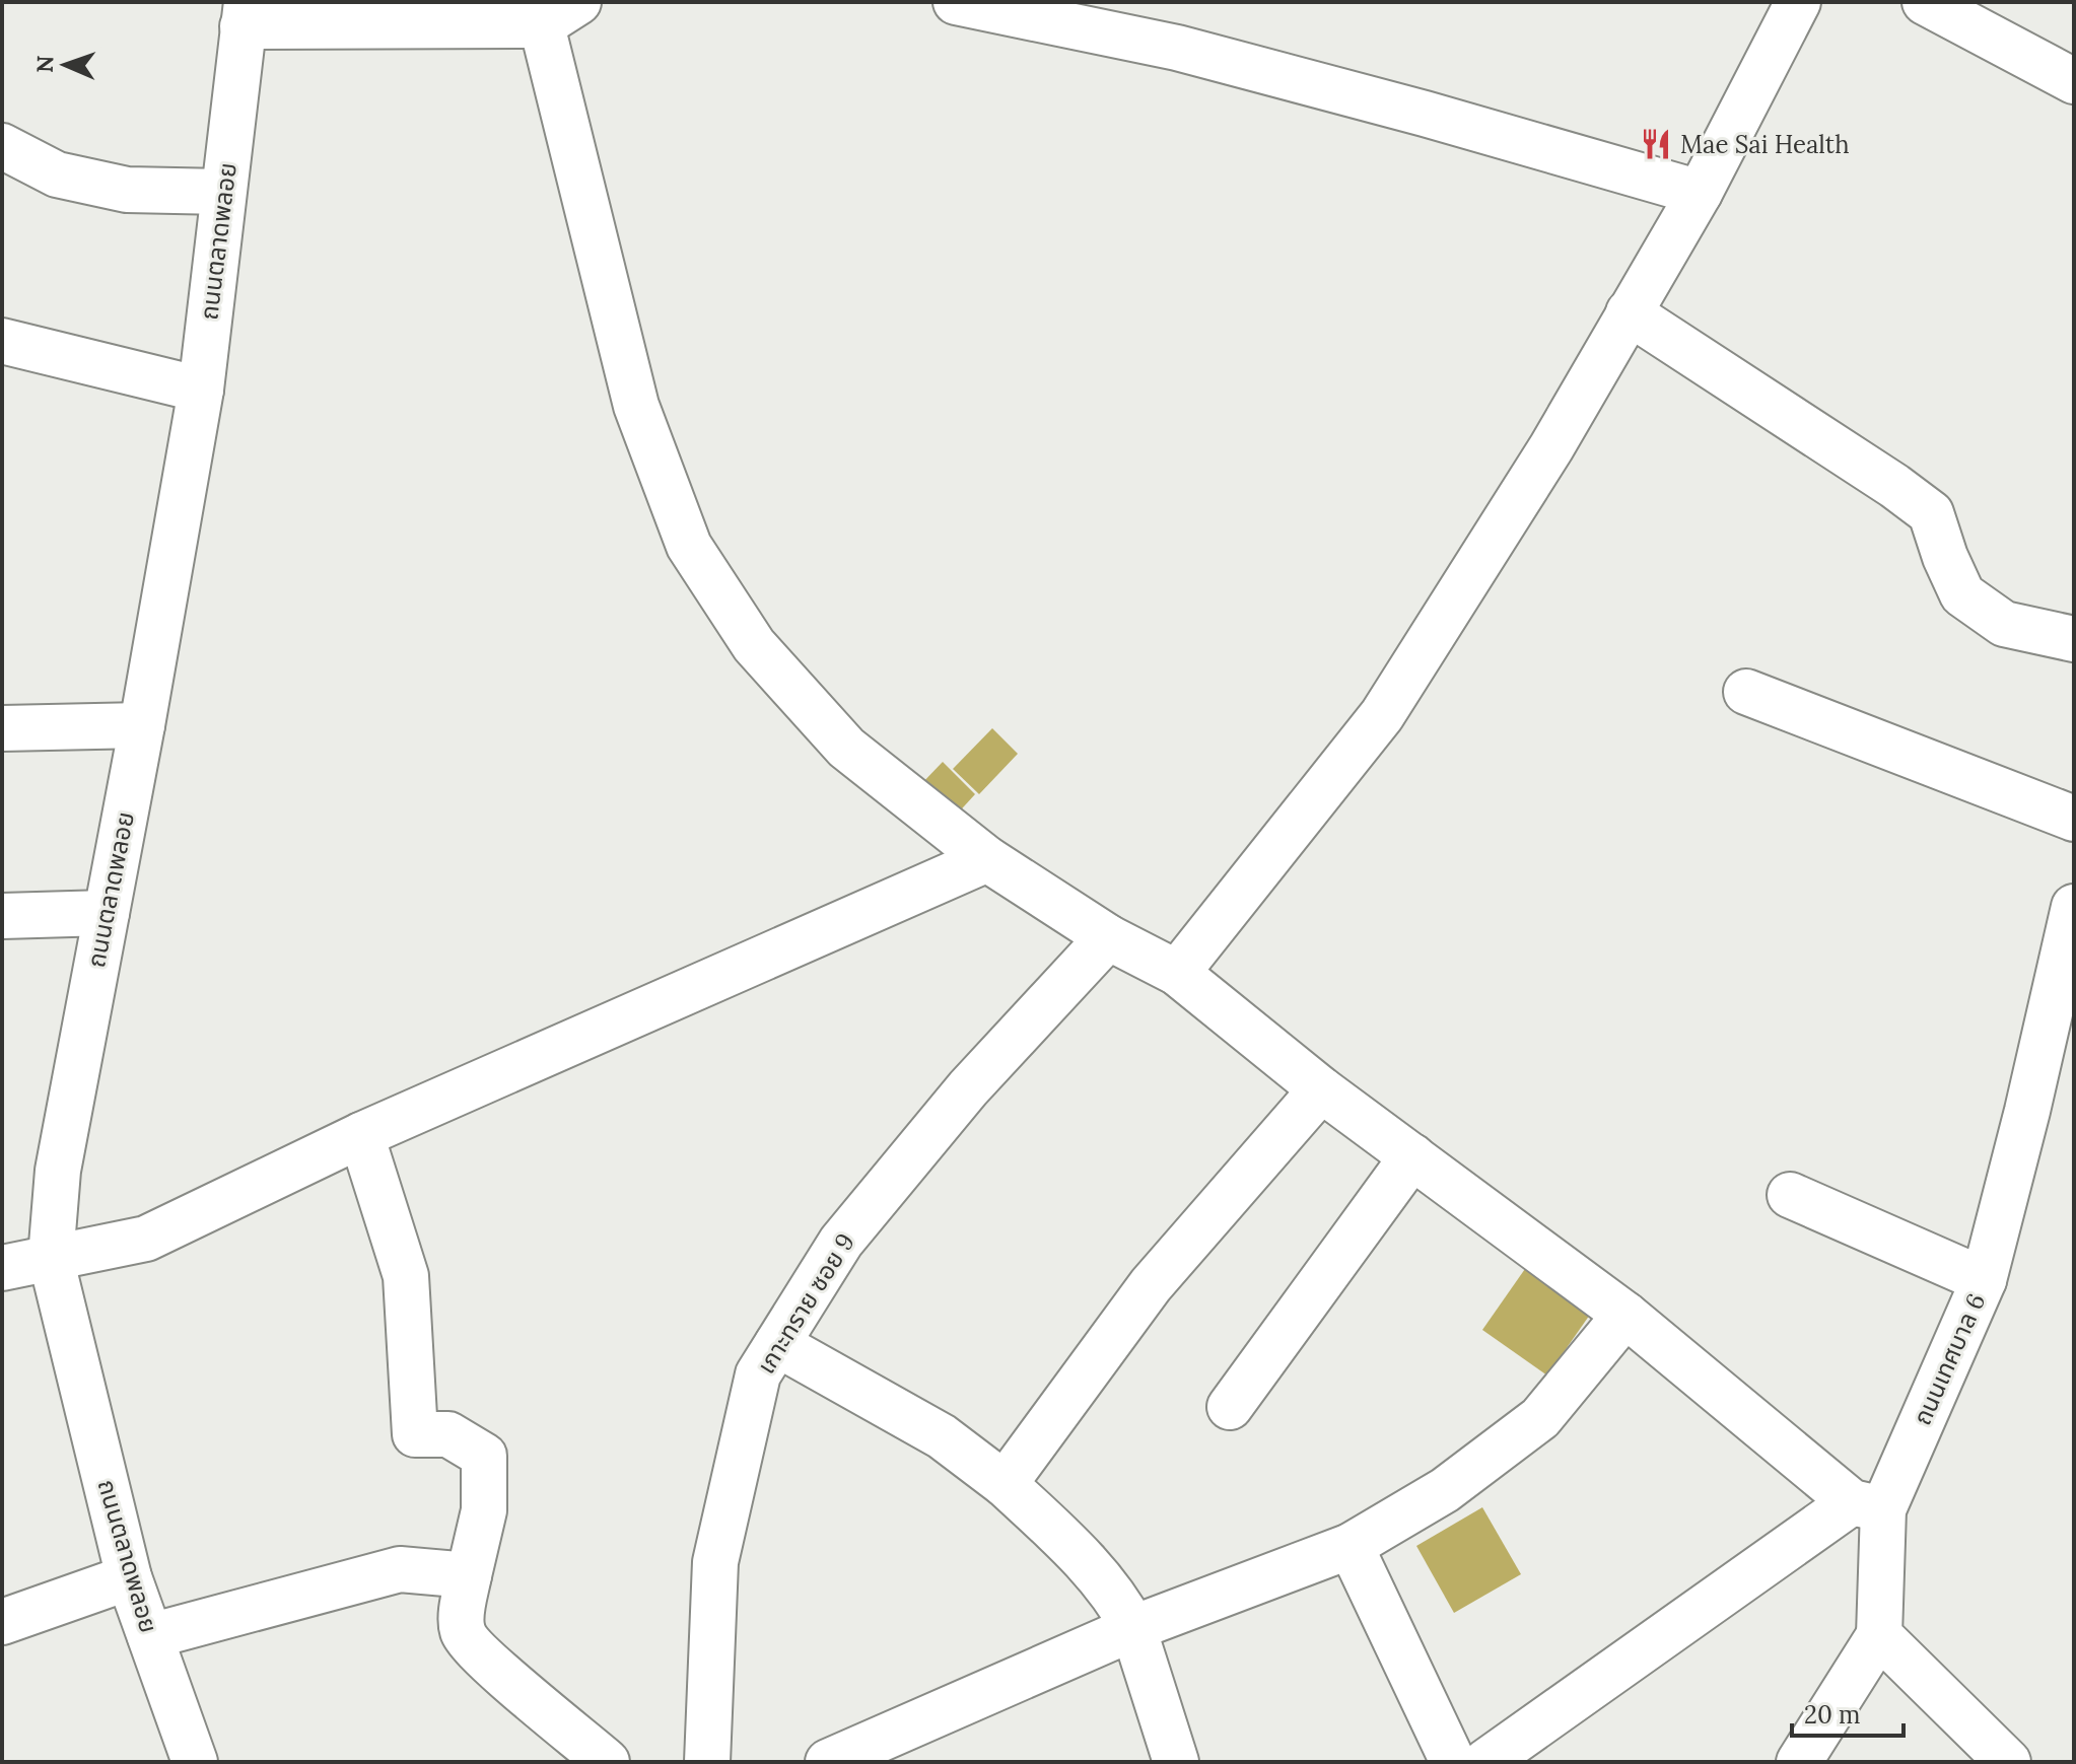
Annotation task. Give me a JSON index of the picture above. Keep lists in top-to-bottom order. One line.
{"streets":{"street":["ถนนตลาดพลอย","เกาะทราย ซอย 9","ถนนเทศบาล 6"]},"places":{"restaurant":["Mae Sai Health"]},"scale_bar":"20 m","north":"left"}
